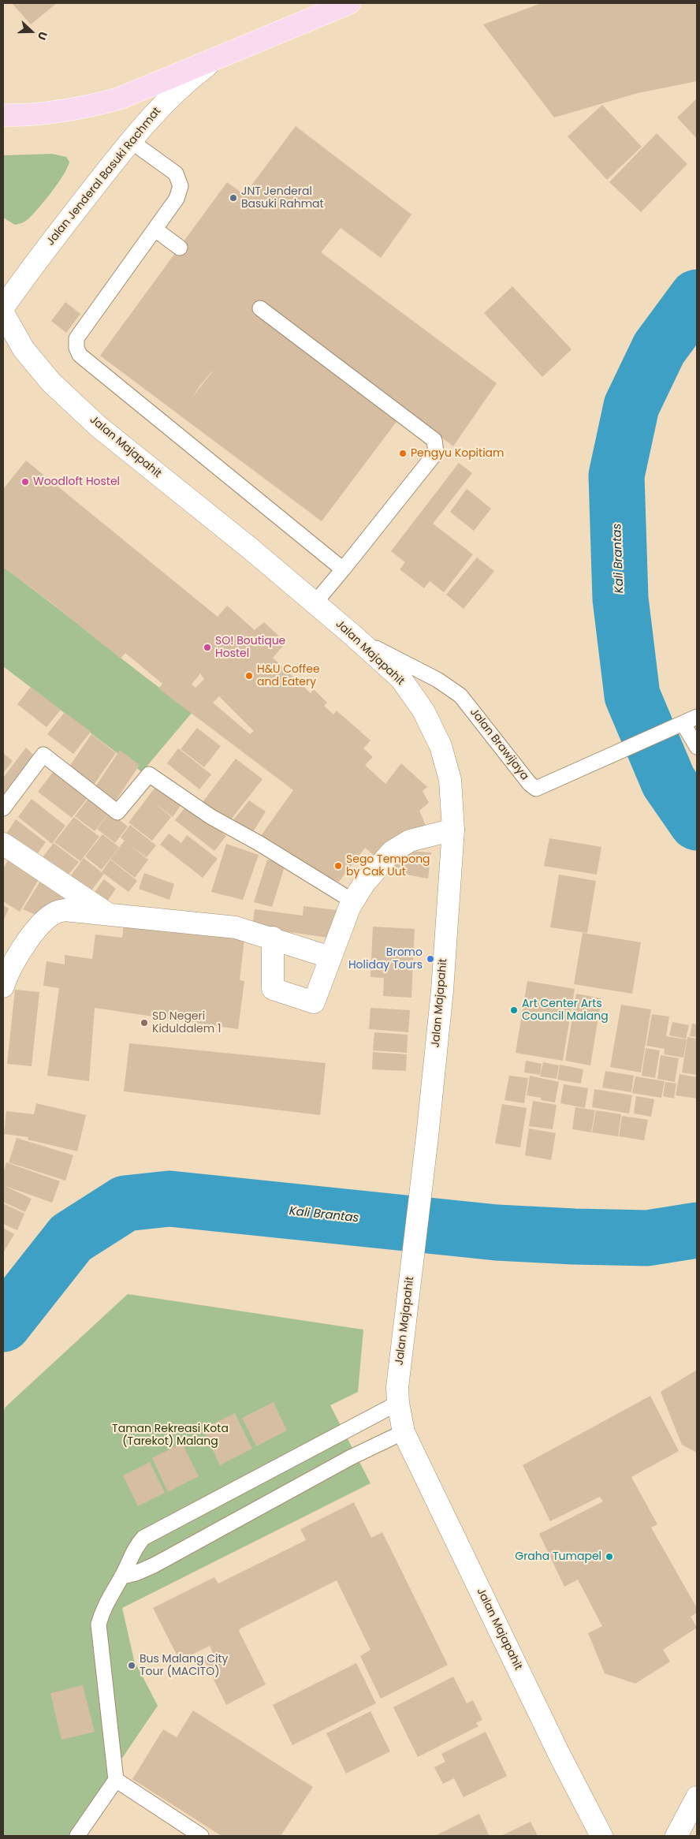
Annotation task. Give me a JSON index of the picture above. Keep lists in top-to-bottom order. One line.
{"streets":{"main road":["Jalan Jenderal Basuki Rachmat"],"street":["Jalan Majapahit"],"lane":["Jalan Brawijaya"]},"crossings":[["Jalan Majapahit","Jalan Brawijaya"]],"water":["Kali Brantas"],"parks":["Taman Rekreasi Kota (Tarekot) Malang"],"places":["JNT Jenderal Basuki Rahmat","Pengyu Kopitiam","Woodloft Hostel","SO! Boutique Hostel","H&U Coffee and Eatery","Sego Tempong by Cak Uut","Bromo Holiday Tours","Art Center Arts Council Malang","SD Negeri Kiduldalem 1","Graha Tumapel","Bus Malang City Tour (MACITO)"],"north":"right"}
